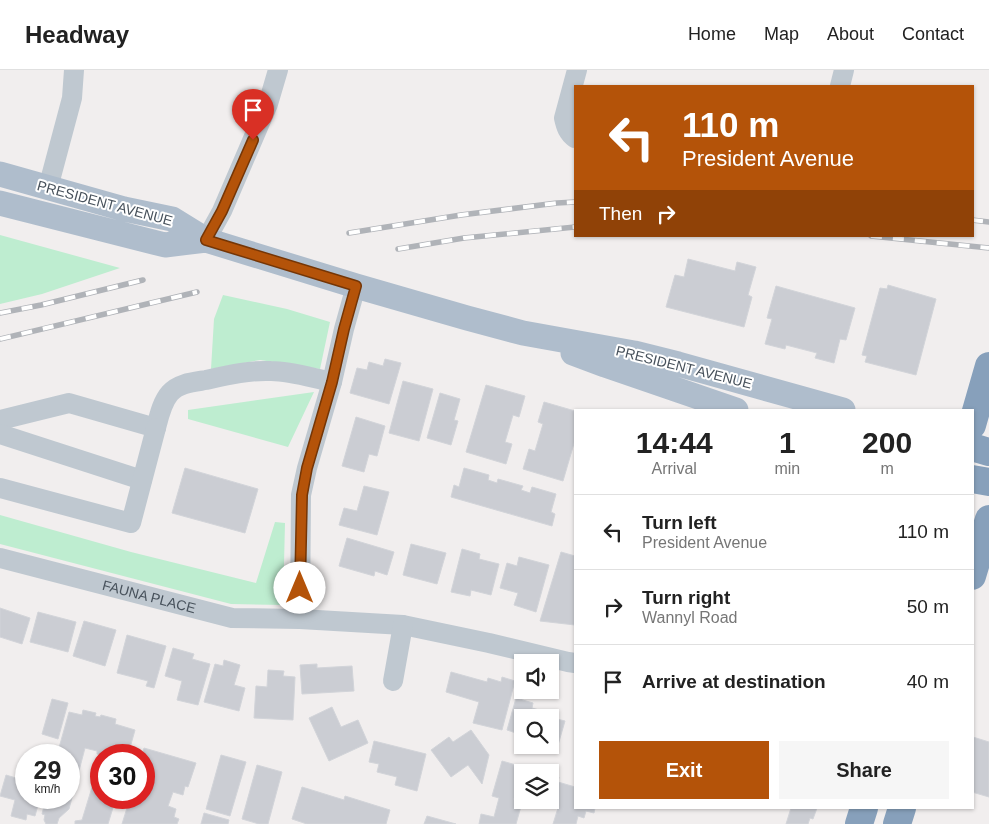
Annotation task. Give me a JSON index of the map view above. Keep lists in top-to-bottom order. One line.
{"streets":{"main road":["PRESIDENT AVENUE"],"street":["FAUNA PLACE"]},"page":{"header":"Headway","nav":["Home","Map","About","Contact"],"turn":["110 m","President Avenue"],"then":"Then","eta":["14:44","Arrival","1","min","200","m"],"list":[{"name":"Turn left","note":"President Avenue","value":"110 m"},{"name":"Turn right","note":"Wannyl Road","value":"50 m"},{"name":"Arrive at destination","value":"40 m"}],"buttons":["Exit","Share"],"speed":"29 km/h","limit":"30"}}
